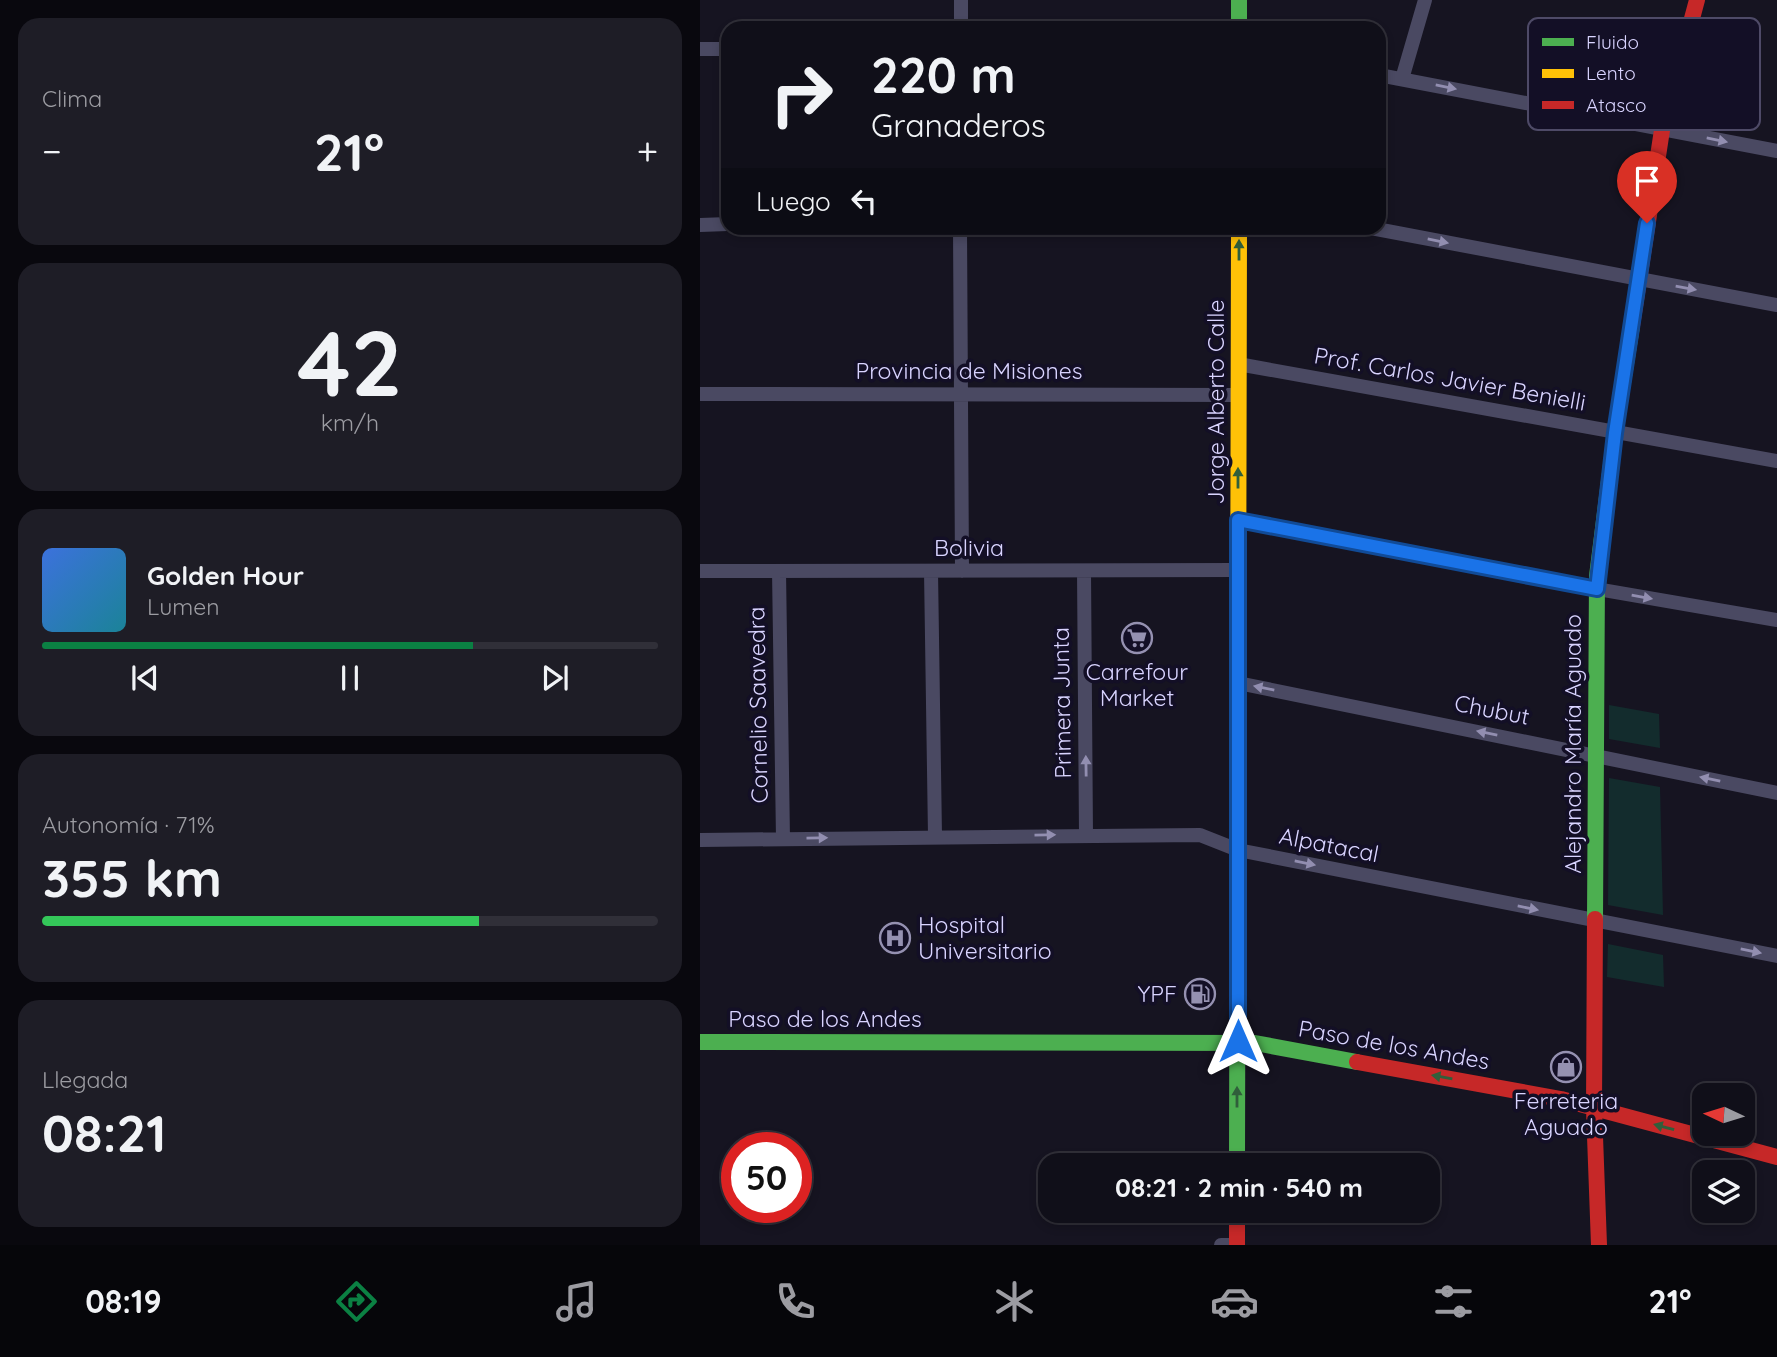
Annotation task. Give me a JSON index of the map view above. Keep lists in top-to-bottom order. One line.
{"streets":{"street":["Provincia de Misiones","Prof. Carlos Javier Benielli","Jorge Alberto Calle","Bolivia","Primera Junta","Cornelio Saavedra","Chubut","Alejandro María Aguado","Alpatacal","Paso de los Andes"]},"crossings":[["Provincia de Misiones","Jorge Alberto Calle"],["Prof. Carlos Javier Benielli","Jorge Alberto Calle"],["Prof. Carlos Javier Benielli","Alejandro María Aguado"],["Jorge Alberto Calle","Bolivia"],["Jorge Alberto Calle","Chubut"],["Jorge Alberto Calle","Alpatacal"],["Jorge Alberto Calle","Paso de los Andes"],["Bolivia","Primera Junta"],["Bolivia","Cornelio Saavedra"],["Primera Junta","Alpatacal"],["Cornelio Saavedra","Alpatacal"],["Chubut","Alejandro María Aguado"],["Alejandro María Aguado","Alpatacal"],["Alejandro María Aguado","Paso de los Andes"]],"one_way":["Jorge Alberto Calle","Primera Junta","Chubut","Alpatacal","Paso de los Andes"],"places":{"supermarket":["Carrefour Market"],"hospital":["Hospital Universitario"],"fuel station":["YPF"],"shop":["Ferreteria Aguado"]},"legend":["Fluido","Lento","Atasco"],"north":"left","page":{"tile":["Clima",["42","km/h"],["Autonomía · 71%","355 km"],["Llegada","08:21"]],"turn":["220 m","Granaderos"],"heat":["−","21°","+"],"then":"Luego","song":["Golden Hour","Lumen"],"limit":"50","trip":"08:21 · 2 min · 540 m","tabs":["08:19","21°"]}}
